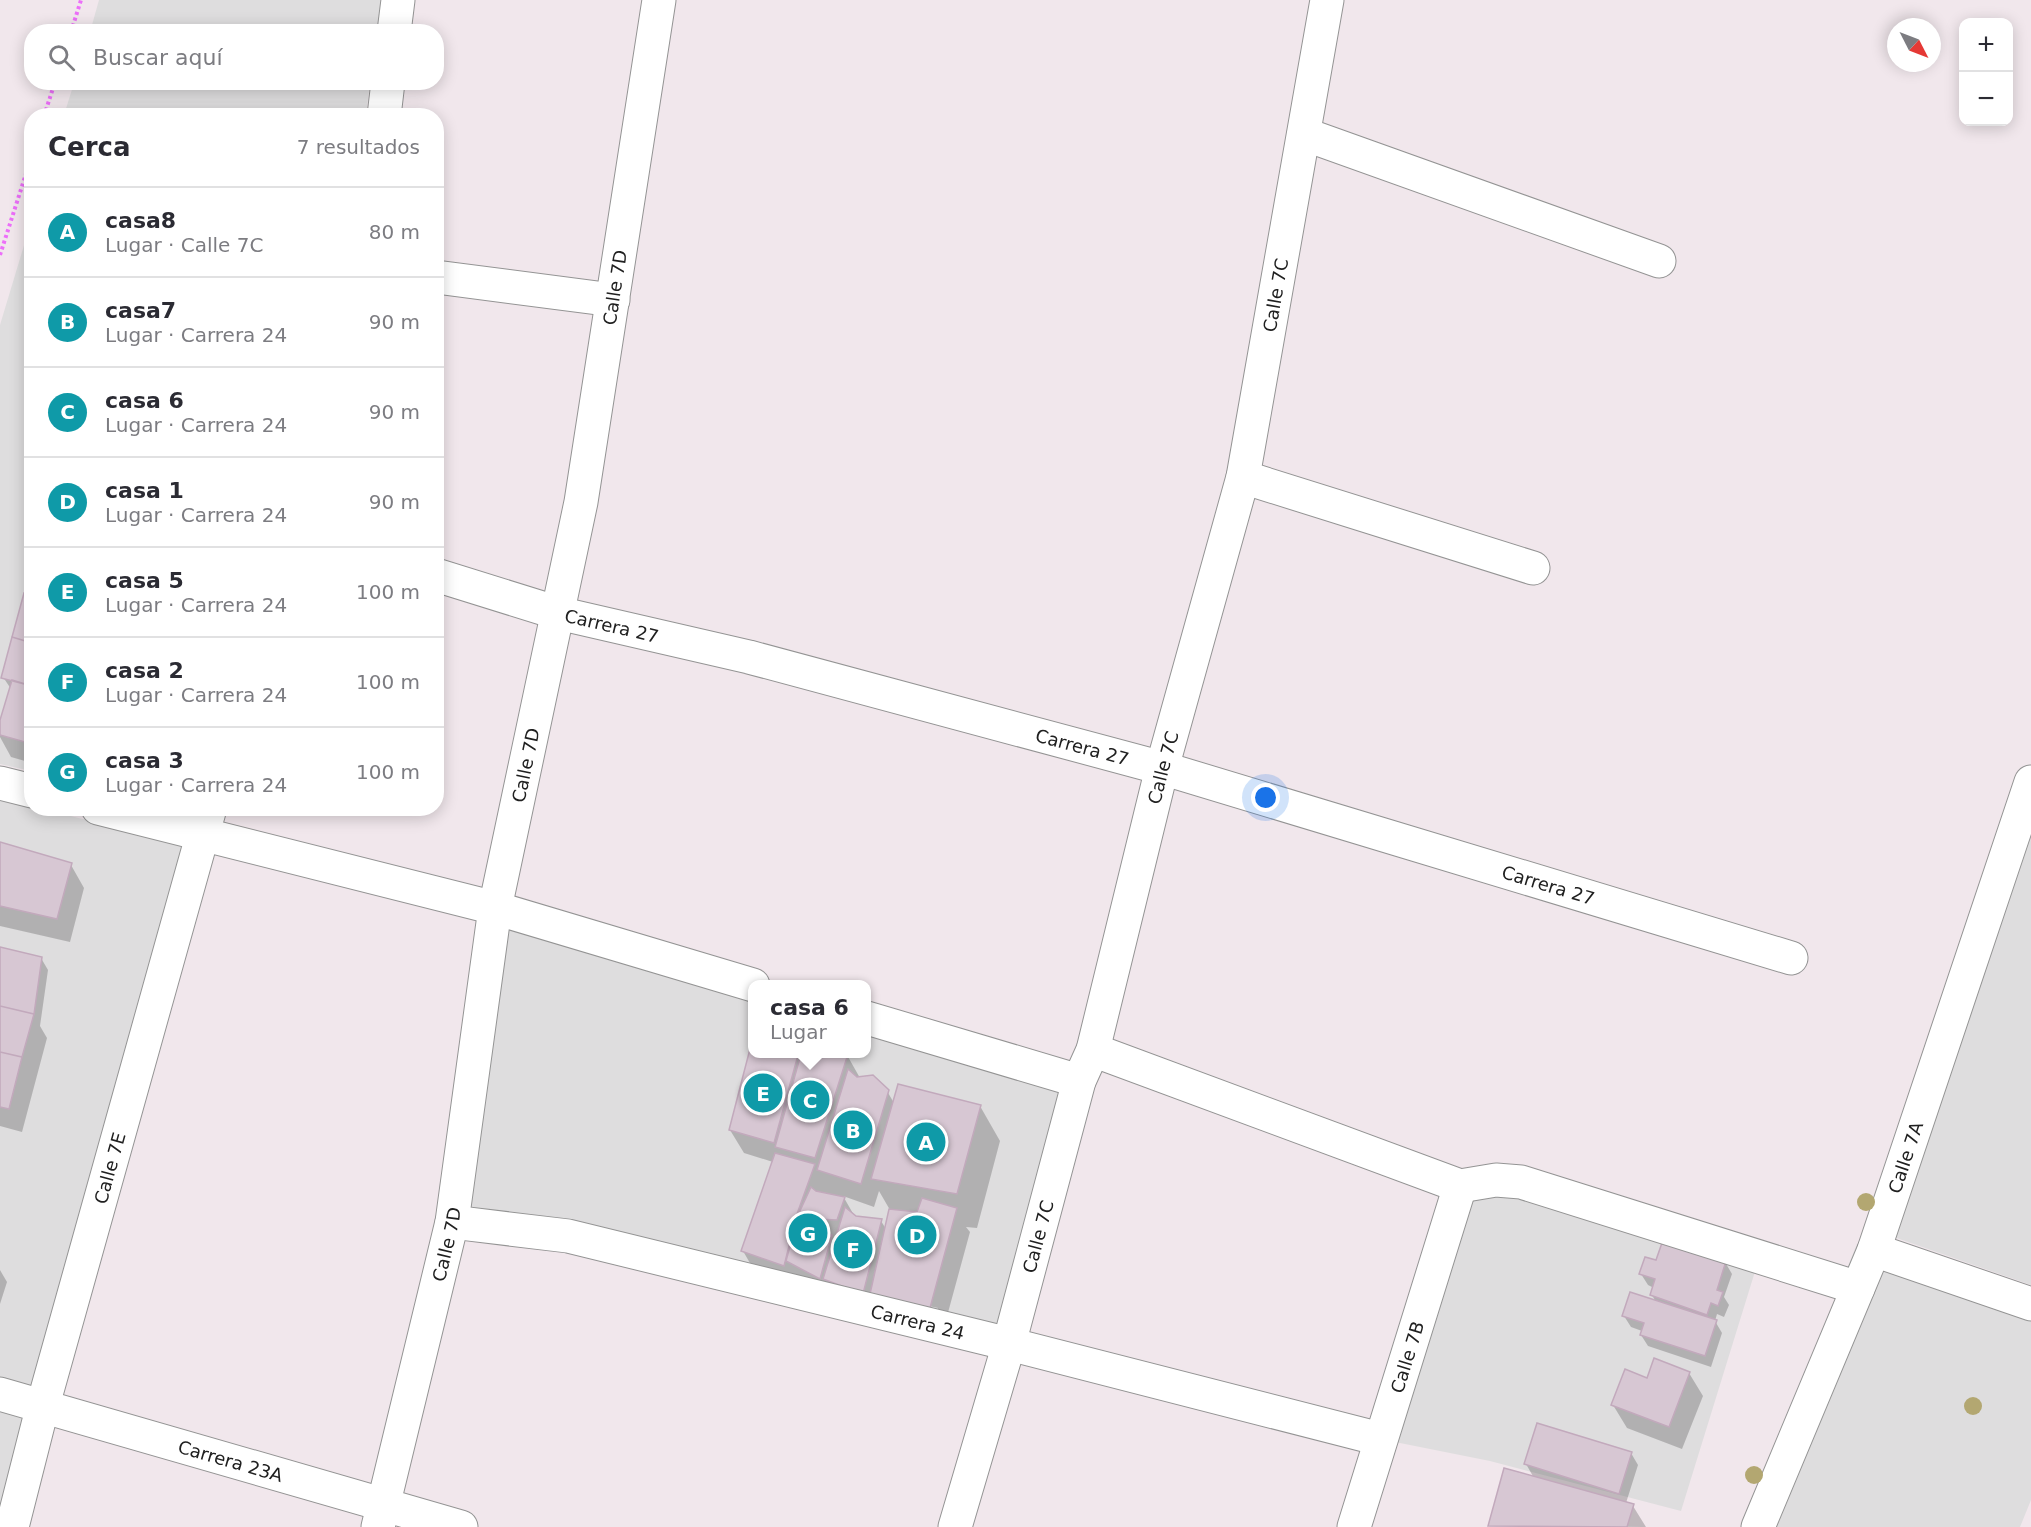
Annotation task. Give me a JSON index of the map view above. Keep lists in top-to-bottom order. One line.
{"streets":{"street":["Calle 7D","Calle 7C","Carrera 27","Calle 7A","Calle 7E","Carrera 24","Calle 7B","Carrera 23A"]},"crossings":[["Calle 7D","Carrera 27"],["Calle 7D","Carrera 24"],["Calle 7D","Carrera 23A"],["Calle 7C","Carrera 27"],["Calle 7C","Carrera 24"],["Calle 7E","Carrera 23A"],["Carrera 24","Calle 7B"]],"north":"bottom right","page":{"map_buttons":["+","−"],"search":"Buscar aquí","heading":["Cerca","7 resultados"],"list":[{"mark":"A","name":"casa8","note":"Lugar · Calle 7C","value":"80 m"},{"mark":"B","name":"casa7","note":"Lugar · Carrera 24","value":"90 m"},{"mark":"C","name":"casa 6","note":"Lugar · Carrera 24","value":"90 m"},{"mark":"D","name":"casa 1","note":"Lugar · Carrera 24","value":"90 m"},{"mark":"E","name":"casa 5","note":"Lugar · Carrera 24","value":"100 m"},{"mark":"F","name":"casa 2","note":"Lugar · Carrera 24","value":"100 m"},{"mark":"G","name":"casa 3","note":"Lugar · Carrera 24","value":"100 m"}],"popup":["casa 6","Lugar"],"pins":["E","C","B","A","G","D","F"]}}
